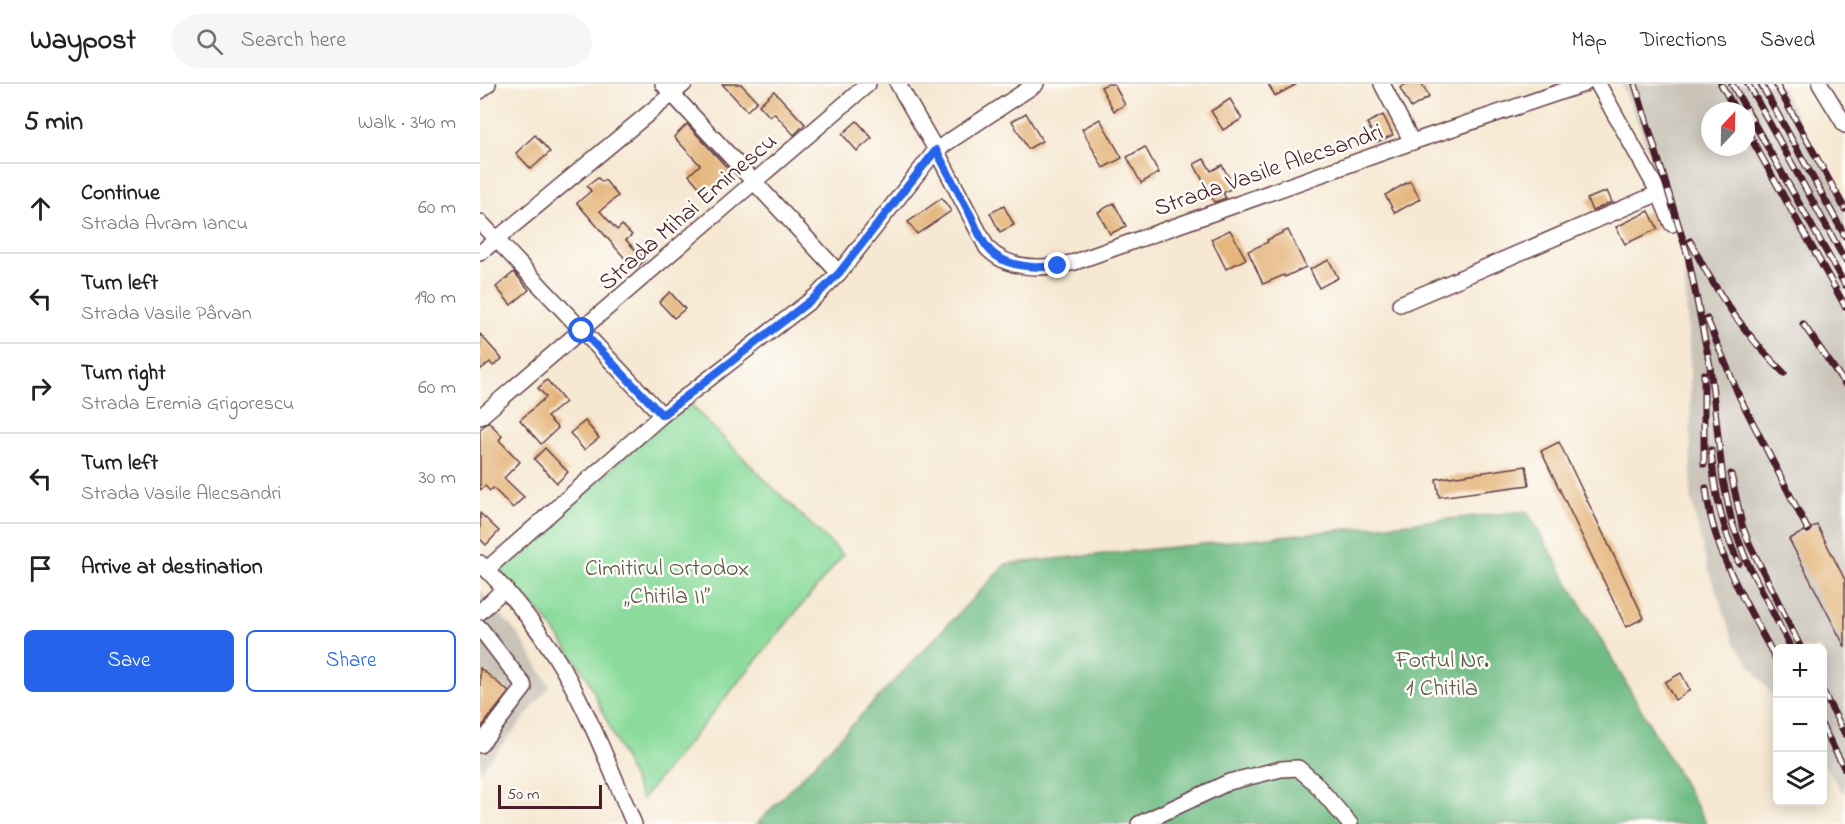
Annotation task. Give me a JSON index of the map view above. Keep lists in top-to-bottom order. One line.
{"streets":{"street":["Strada Vasile Alecsandri","Strada Mihai Eminescu"]},"parks":["Cimitirul Ortodox „Chitila II”","Fortul Nr. 1 Chitila"],"scale_bar":"50 m","north":"top","page":{"header":"Waypost","search":"Search here","nav":["Map","Directions","Saved"],"heading":["5 min","Walk · 340 m"],"list":[["Continue","Strada Avram Iancu","60 m"],["Turn left","Strada Vasile Pârvan","190 m"],["Turn right","Strada Eremia Grigorescu","60 m"],["Turn left","Strada Vasile Alecsandri","30 m"],"Arrive at destination"],"buttons":["Save","Share"],"map_buttons":["+","−"],"scale":"50 m"}}
